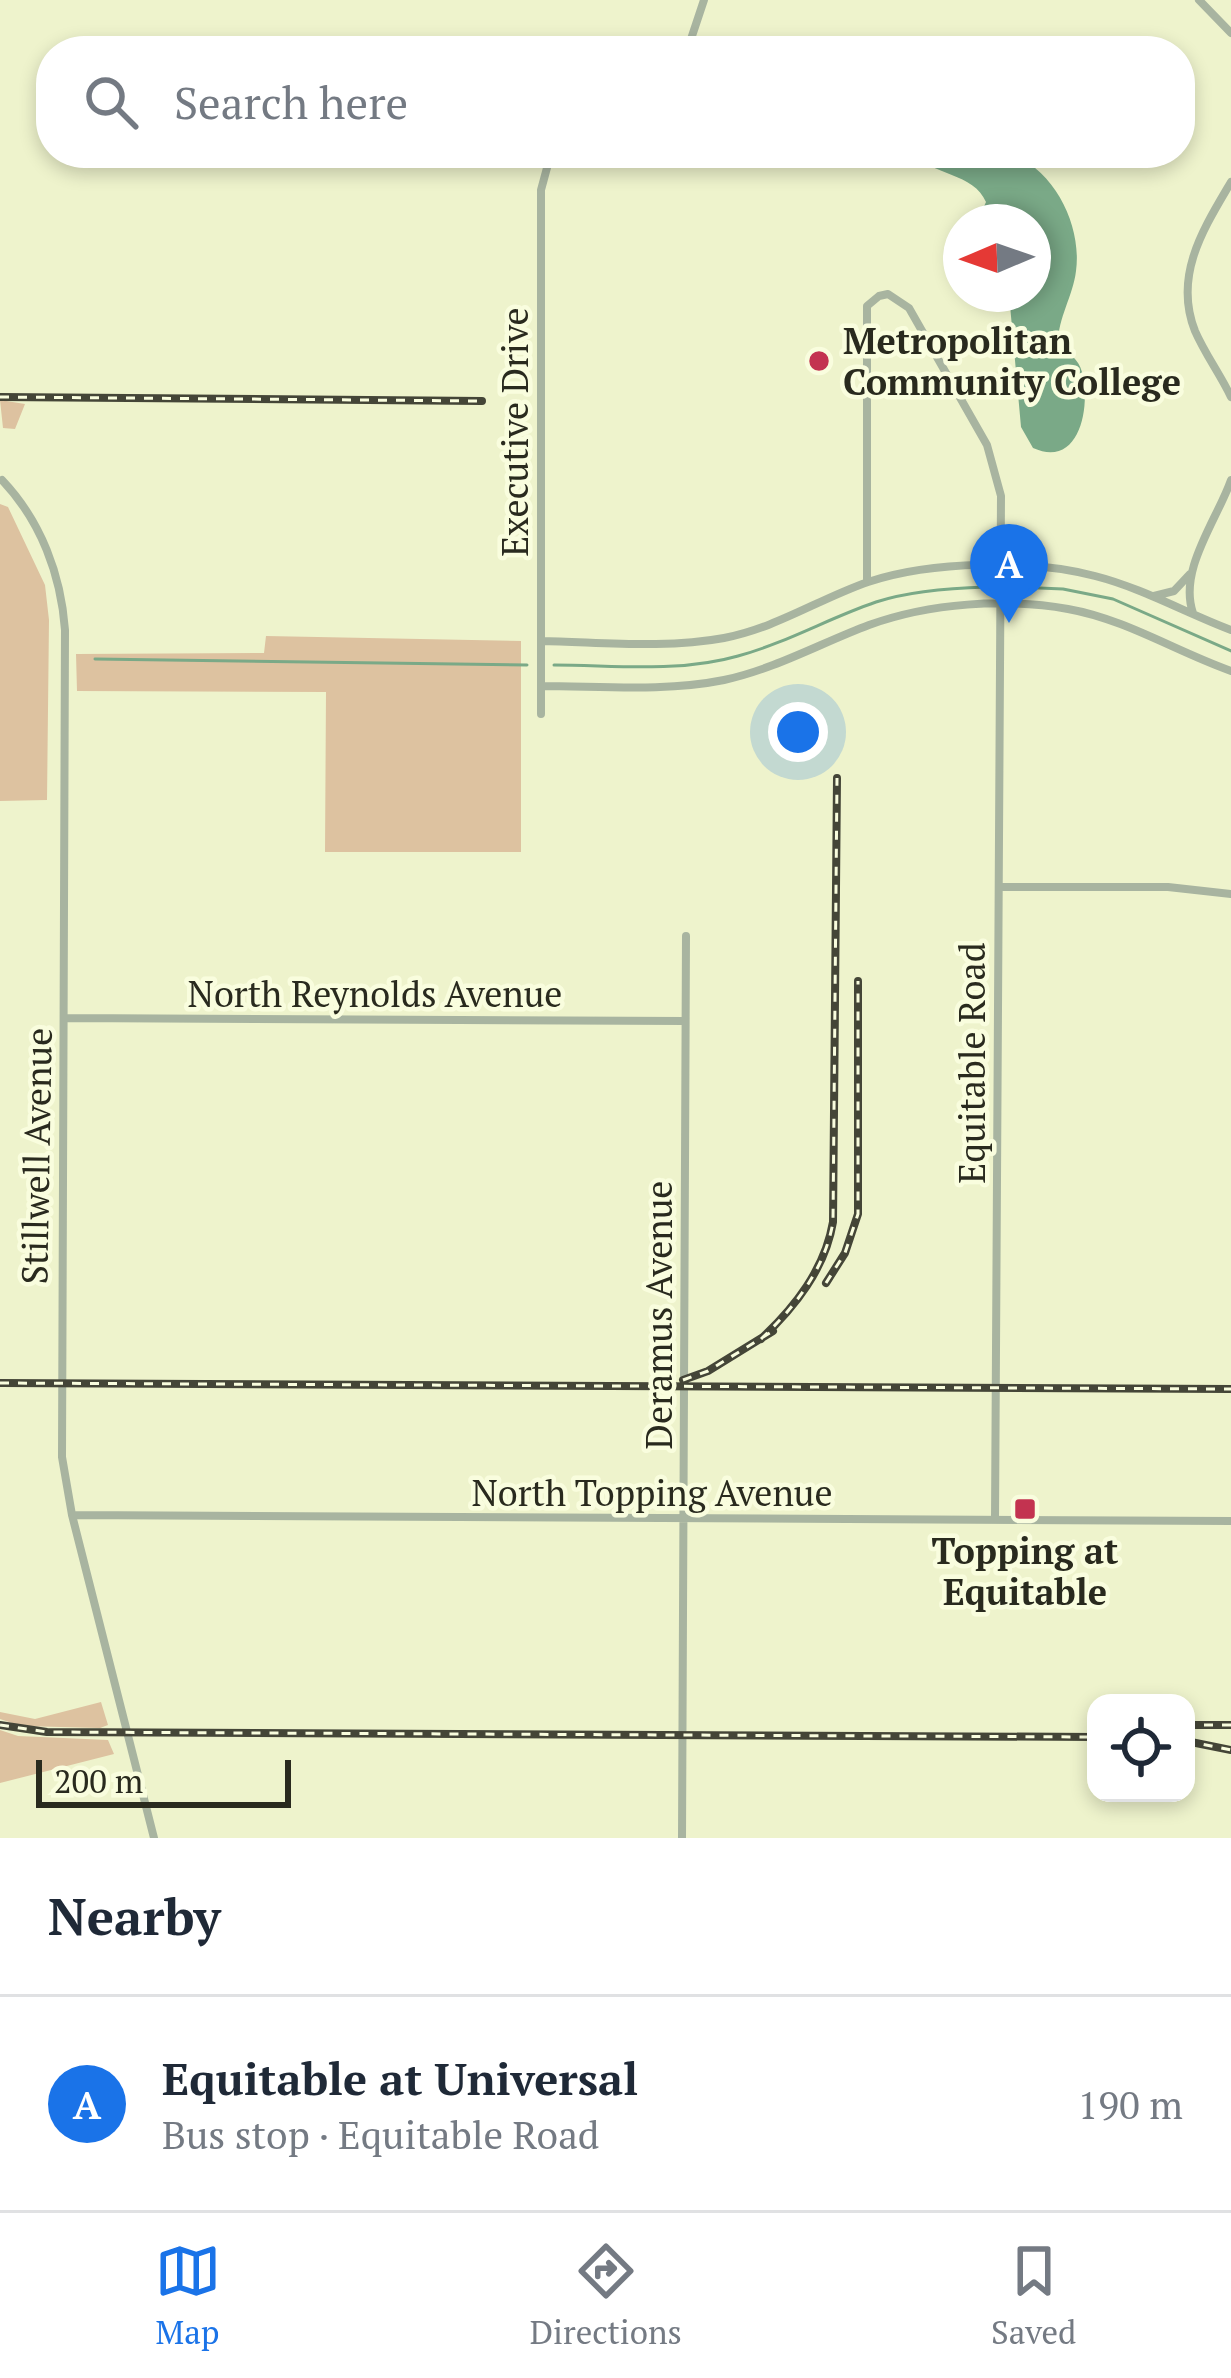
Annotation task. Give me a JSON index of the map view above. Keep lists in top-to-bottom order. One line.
{"streets":{"street":["Executive Drive","North Reynolds Avenue","Equitable Road","Stillwell Avenue","Deramus Avenue","North Topping Avenue"]},"crossings":[["North Reynolds Avenue","Stillwell Avenue"],["North Reynolds Avenue","Deramus Avenue"],["Equitable Road","North Topping Avenue"],["Stillwell Avenue","North Topping Avenue"],["Deramus Avenue","North Topping Avenue"]],"places":{"other":["Metropolitan Community College"],"transit":["Topping at Equitable"]},"scale_bar":"200 m","north":"left","page":{"search":"Search here","pins":"A","scale":"200 m","heading":"Nearby","list":[{"mark":"A","name":"Equitable at Universal","note":"Bus stop · Equitable Road","value":"190 m"}],"nav":["Map","Directions","Saved"]}}
